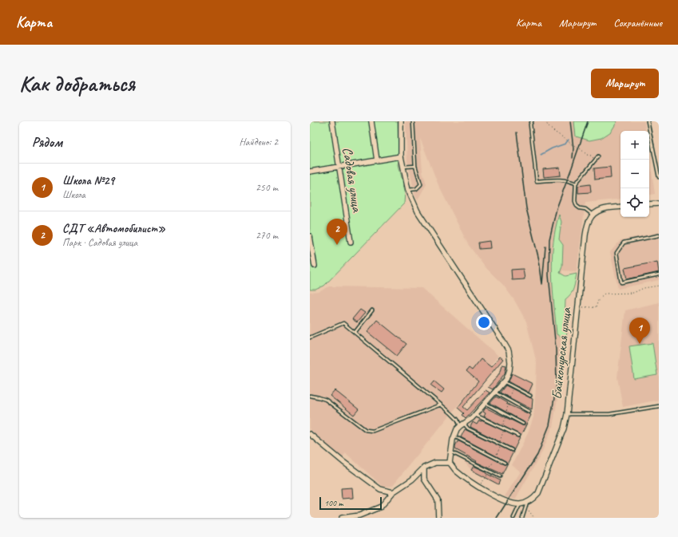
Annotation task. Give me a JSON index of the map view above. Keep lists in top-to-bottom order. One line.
{"streets":{"street":["Садовая улица","Байконурская улица"]},"scale_bar":"100 m","page":{"header":"Карта","nav":["Карта","Маршрут","Сохранённые"],"buttons":"Маршрут","title":"Как добраться","heading":["Рядом","Найдено: 2"],"map_buttons":["+","−"],"list":[{"mark":"1","name":"Школа №29","note":"Школа","value":"250 m"},{"mark":"2","name":"СДТ «Автомобилист»","note":"Парк · Садовая улица","value":"270 m"}],"pins":["2","1"],"scale":"100 m"}}
